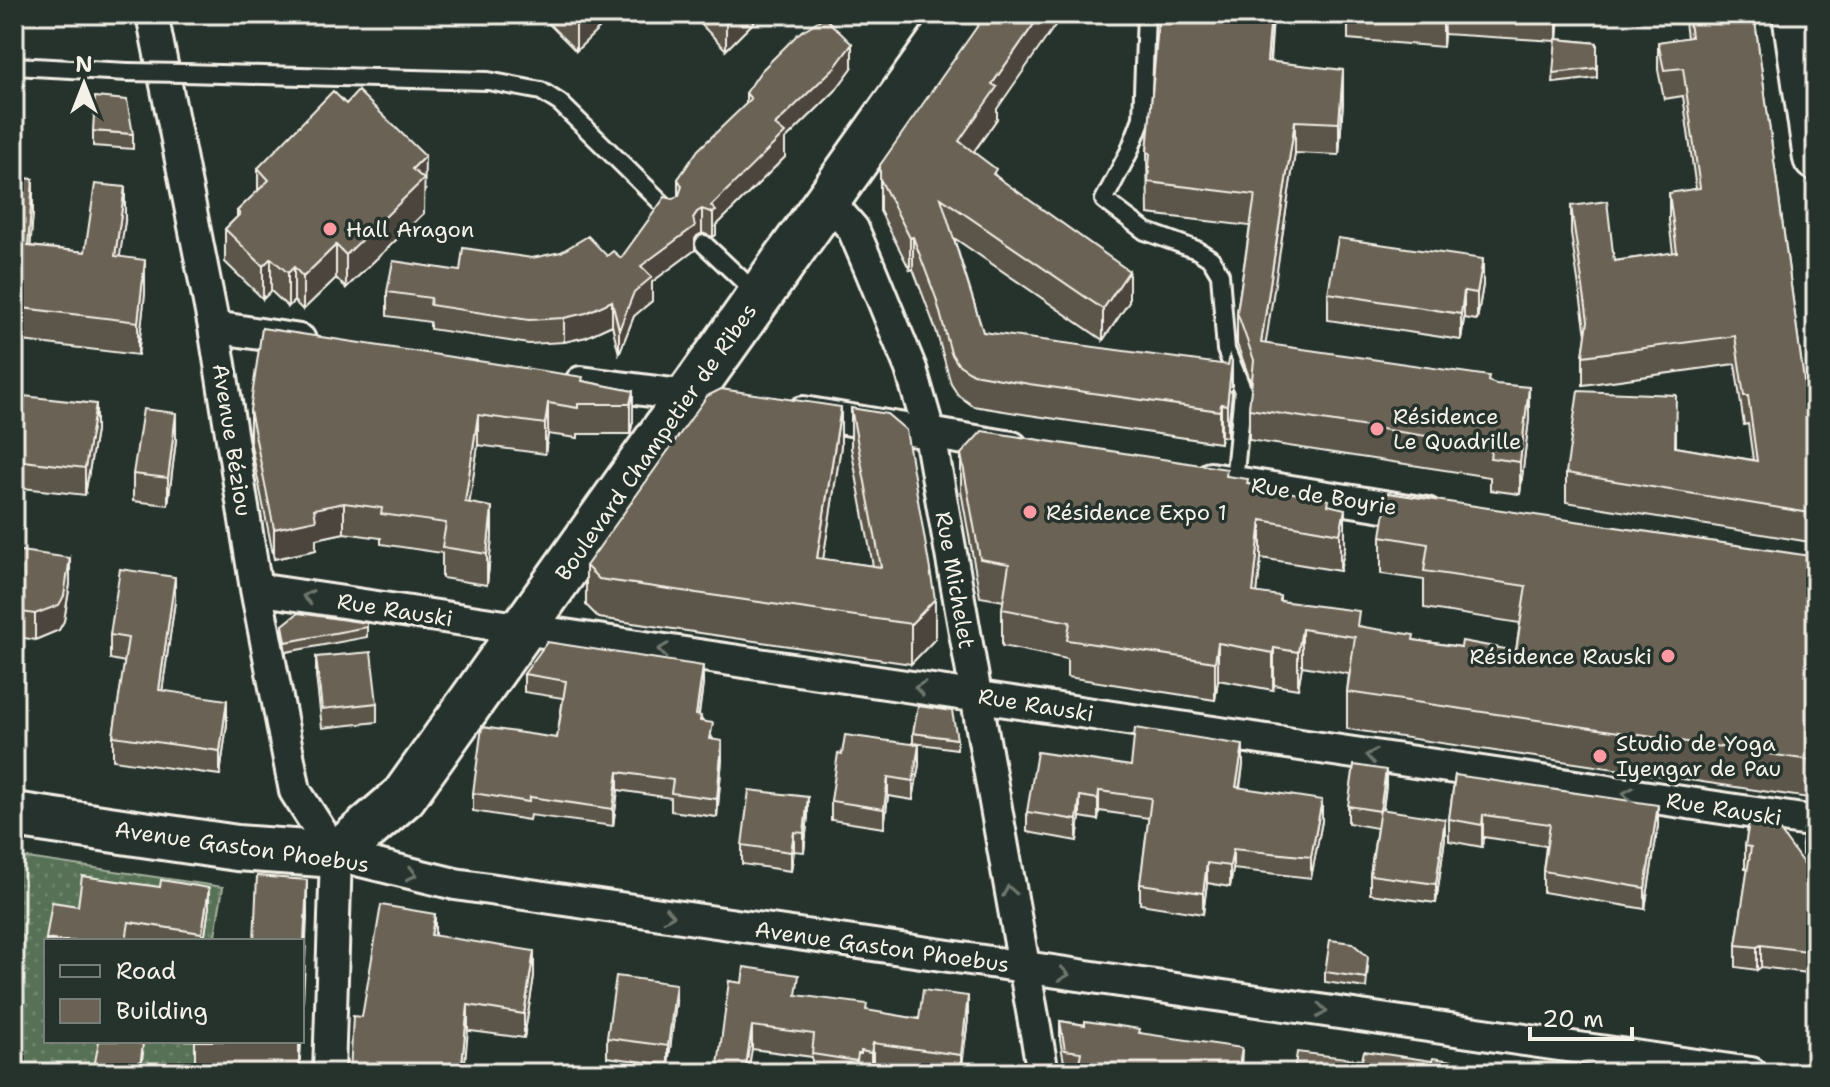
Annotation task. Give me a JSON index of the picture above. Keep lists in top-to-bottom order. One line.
{"streets":{"main road":["Boulevard Champetier de Ribes","Avenue Gaston Phoebus"],"street":["Avenue Béziou","Rue de Boyrie","Rue Michelet","Rue Rauski"]},"crossings":[["Avenue Béziou","Boulevard Champetier de Ribes"],["Avenue Béziou","Rue Rauski"],["Avenue Béziou","Avenue Gaston Phoebus"],["Boulevard Champetier de Ribes","Rue Michelet"],["Boulevard Champetier de Ribes","Rue Rauski"],["Boulevard Champetier de Ribes","Avenue Gaston Phoebus"],["Rue Michelet","Rue Rauski"],["Rue Michelet","Avenue Gaston Phoebus"]],"one_way":["Avenue Gaston Phoebus"],"places":["Hall Aragon","Résidence Le Quadrille","Résidence Expo 1","Résidence Rauski","Studio de Yoga Iyengar de Pau"],"legend":["Road","Building"],"scale_bar":"20 m","north":"top"}
